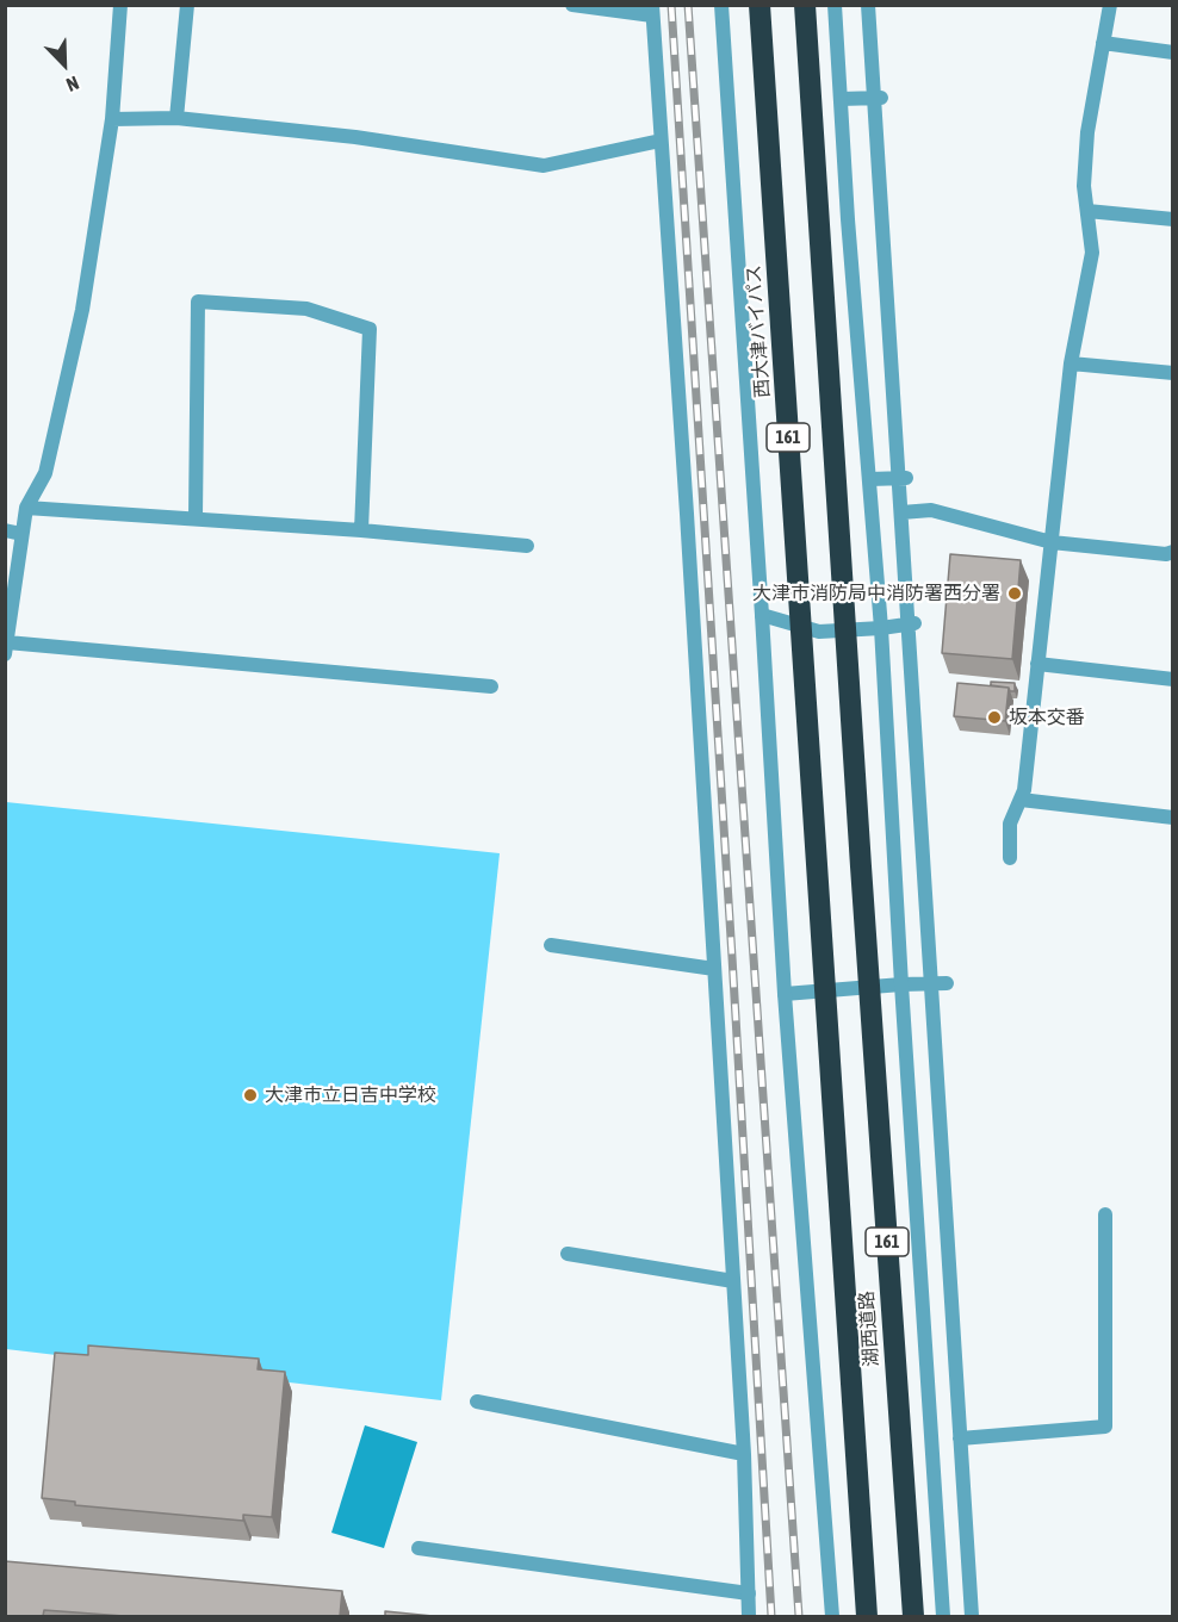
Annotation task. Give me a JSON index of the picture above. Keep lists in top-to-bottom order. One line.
{"streets":{"highway":["西大津バイパス","161","湖西道路"]},"crossings":[["西大津バイパス","湖西道路"]],"places":["大津市消防局中消防署西分署","坂本交番","大津市立日吉中学校"],"north":"bottom right"}
